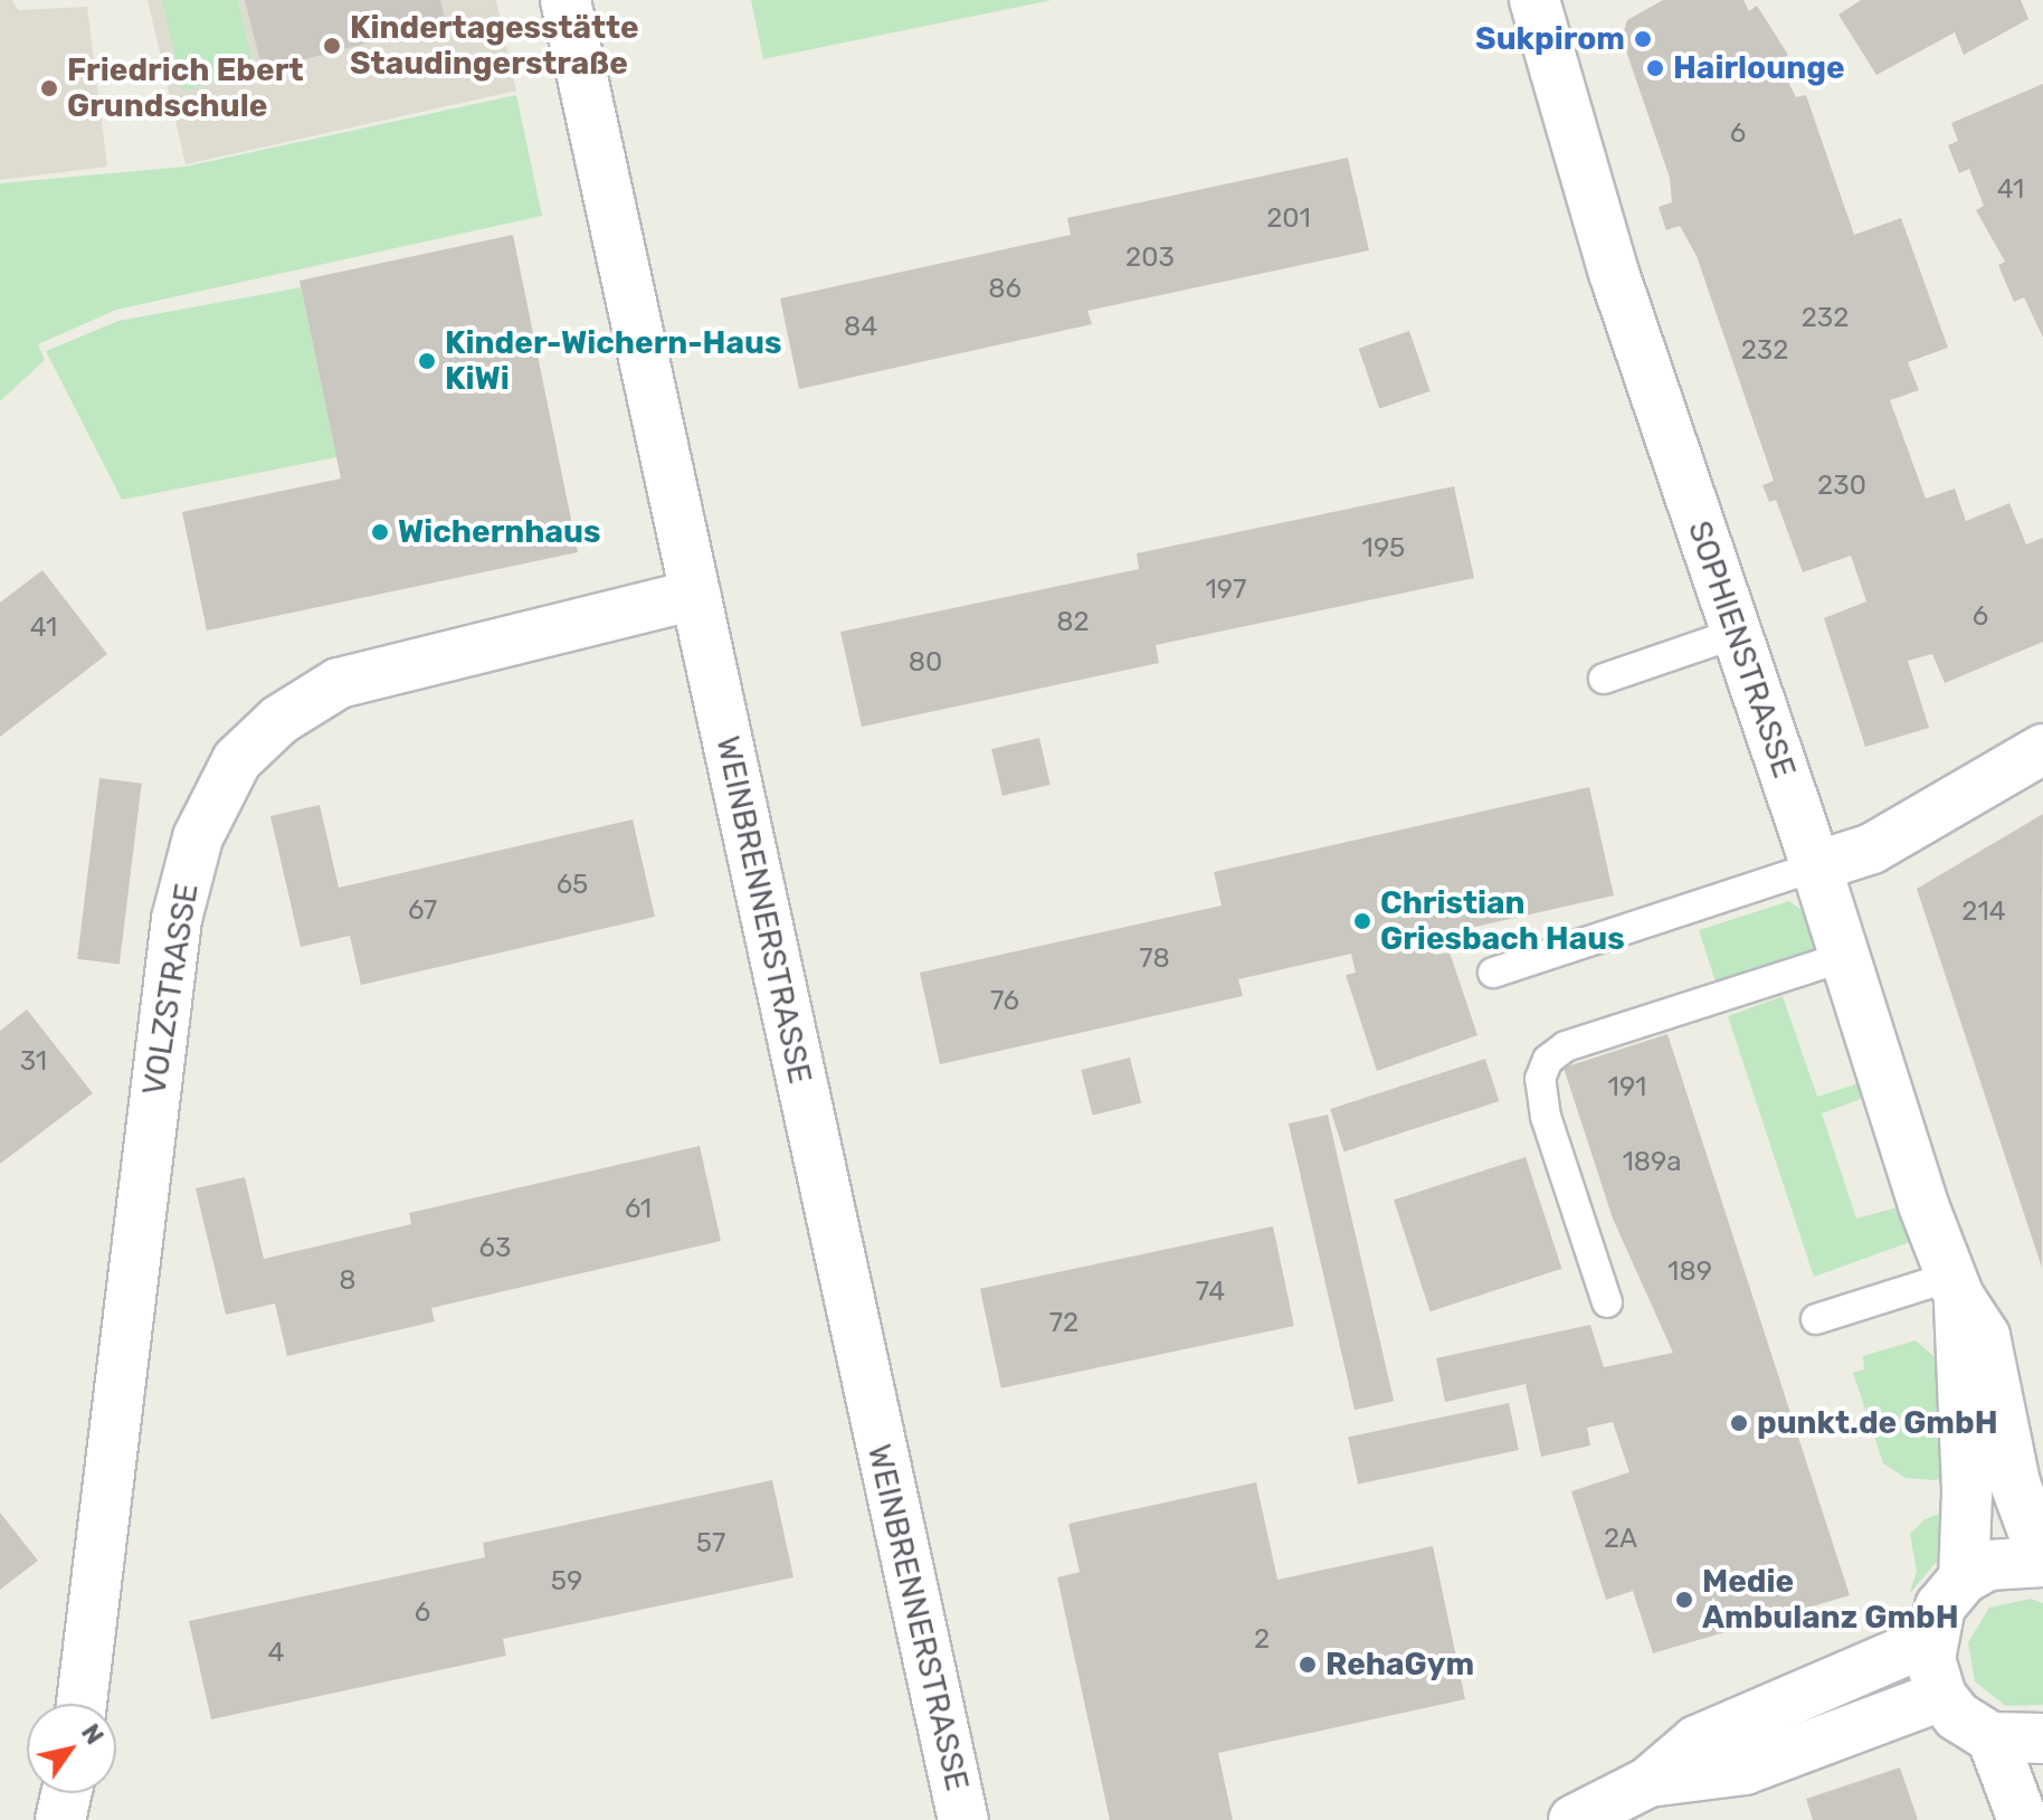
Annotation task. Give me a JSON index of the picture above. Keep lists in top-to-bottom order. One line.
{"streets":{"street":["SOPHIENSTRASSE","WEINBRENNERSTRASSE","VOLZSTRASSE"]},"crossings":[["WEINBRENNERSTRASSE","VOLZSTRASSE"]],"places":["Sukpirom","Kindertagesstätte Staudingerstraße","Hairlounge","Friedrich Ebert Grundschule","Kinder-Wichern-Haus KiWi","Wichernhaus","Christian Griesbach Haus","punkt.de GmbH","Medie Ambulanz GmbH","RehaGym"],"house_numbers":["6","41","201","203","86","232","84","232","230","195","197","6","82","41","80","65","67","214","78","76","31","191","189a","61","63","189","8","74","72","2A","57","59","6","2","4"],"north":"top right"}
